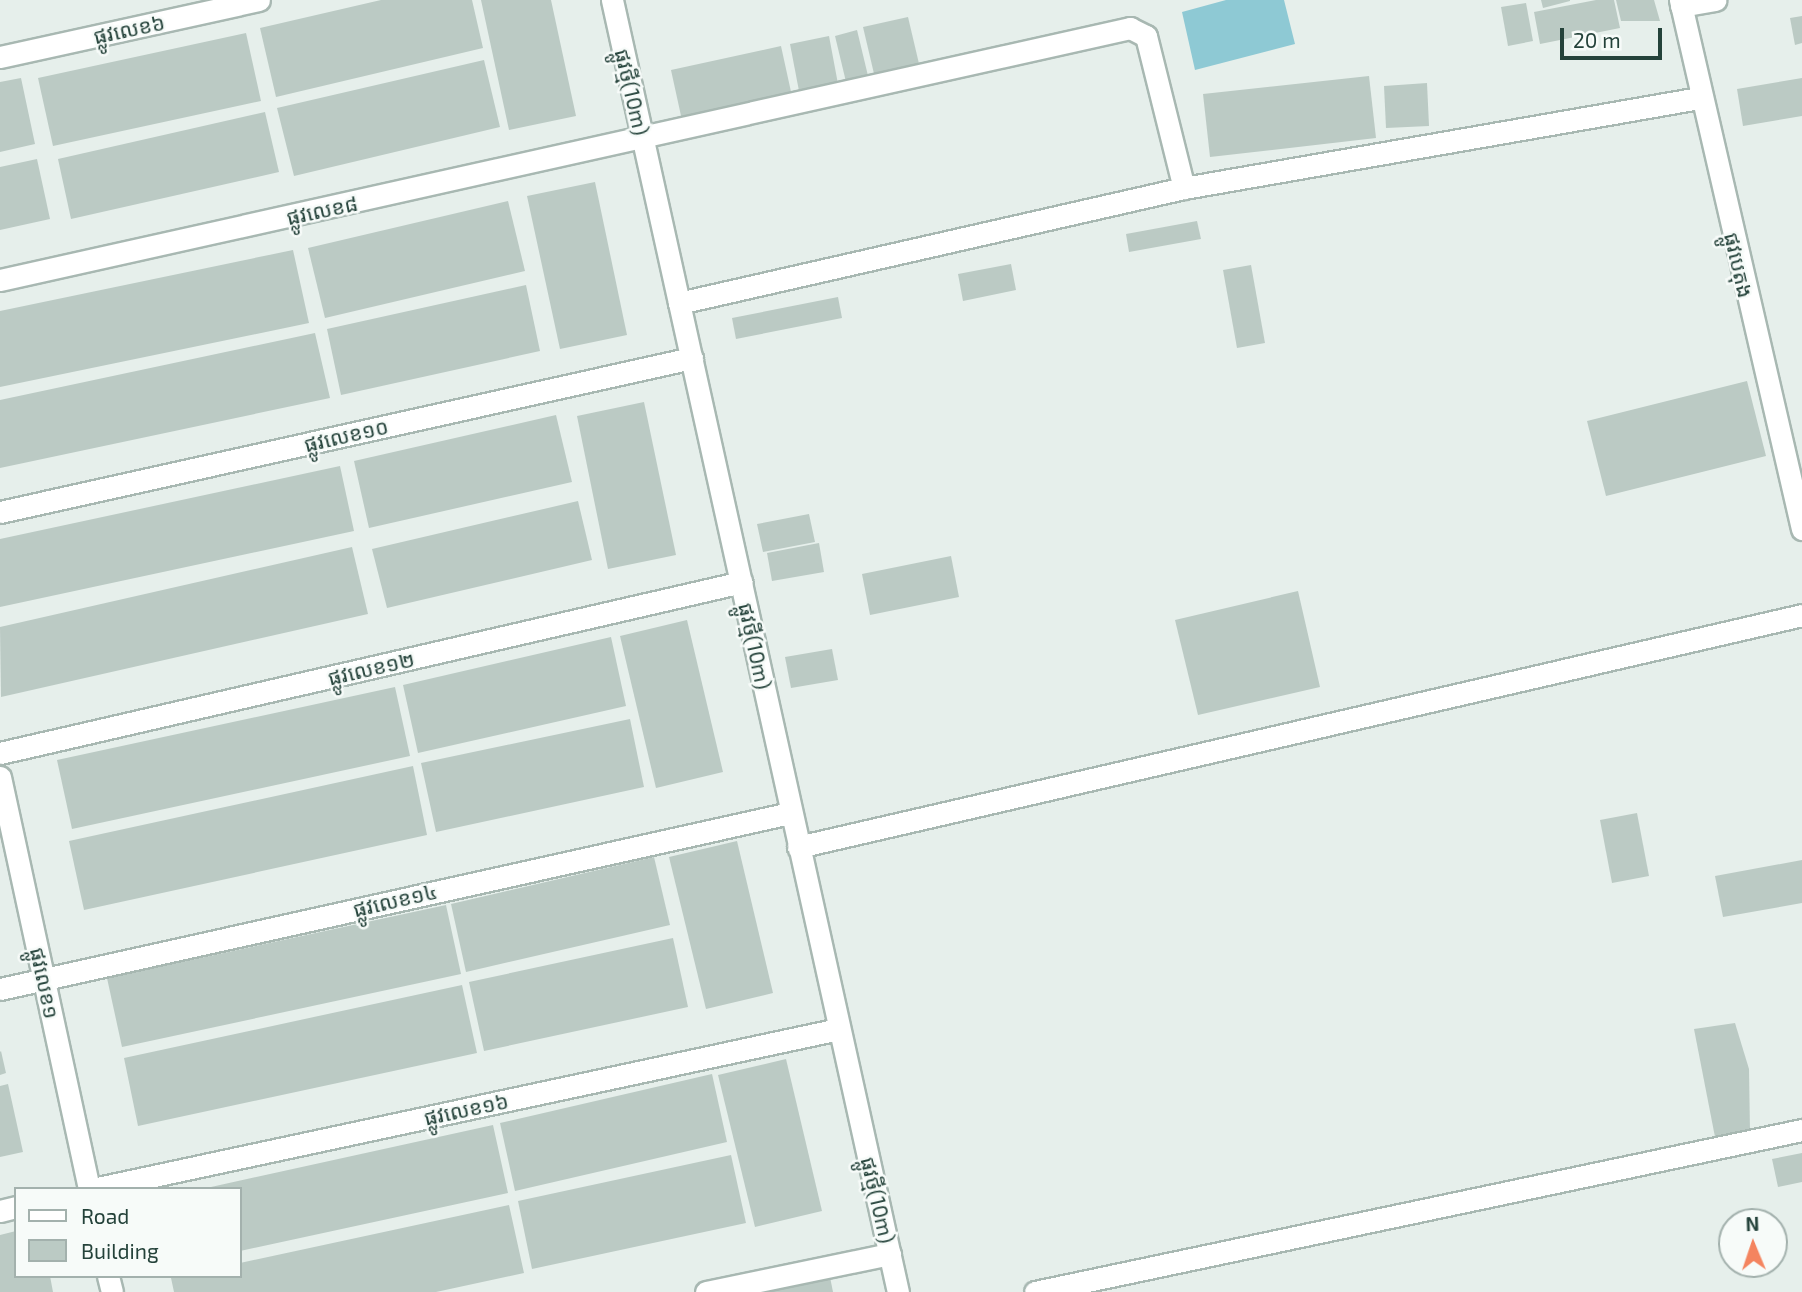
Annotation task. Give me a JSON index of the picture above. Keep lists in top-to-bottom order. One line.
{"streets":{"street":["ផ្លូវលេខ៦","ផ្លូវថ្មី(10m)","ផ្លូវលេខ៨","ផ្លូវបេតុង","ផ្លូវលេខ១០","ផ្លូវលេខ១២","ផ្លូវលេខ១៤","ផ្លូវលេខ១","ផ្លូវលេខ១៦"]},"crossings":[["ផ្លូវថ្មី(10m)","ផ្លូវលេខ៨"],["ផ្លូវថ្មី(10m)","ផ្លូវលេខ១០"],["ផ្លូវថ្មី(10m)","ផ្លូវលេខ១២"],["ផ្លូវថ្មី(10m)","ផ្លូវលេខ១៤"],["ផ្លូវថ្មី(10m)","ផ្លូវលេខ១៦"],["ផ្លូវលេខ១៤","ផ្លូវលេខ១"]],"legend":["Road","Building"],"scale_bar":"20 m","north":"top"}
